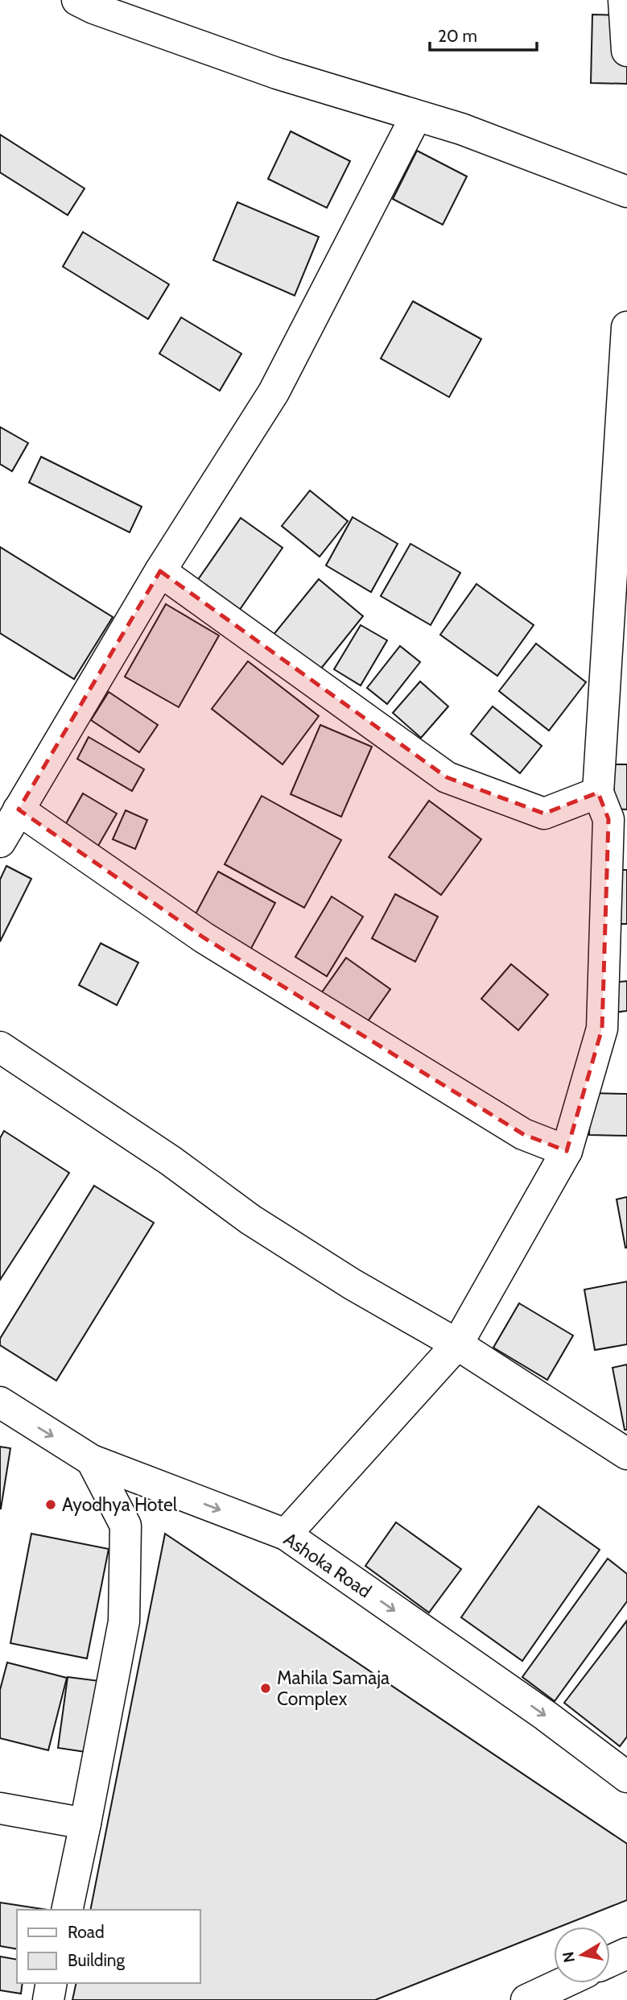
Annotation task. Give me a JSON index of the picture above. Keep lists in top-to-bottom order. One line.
{"streets":{"street":["Ashoka Road"]},"places":["Ayodhya Hotel","Mahila Samaja Complex"],"legend":["Road","Building"],"scale_bar":"20 m","north":"left"}
